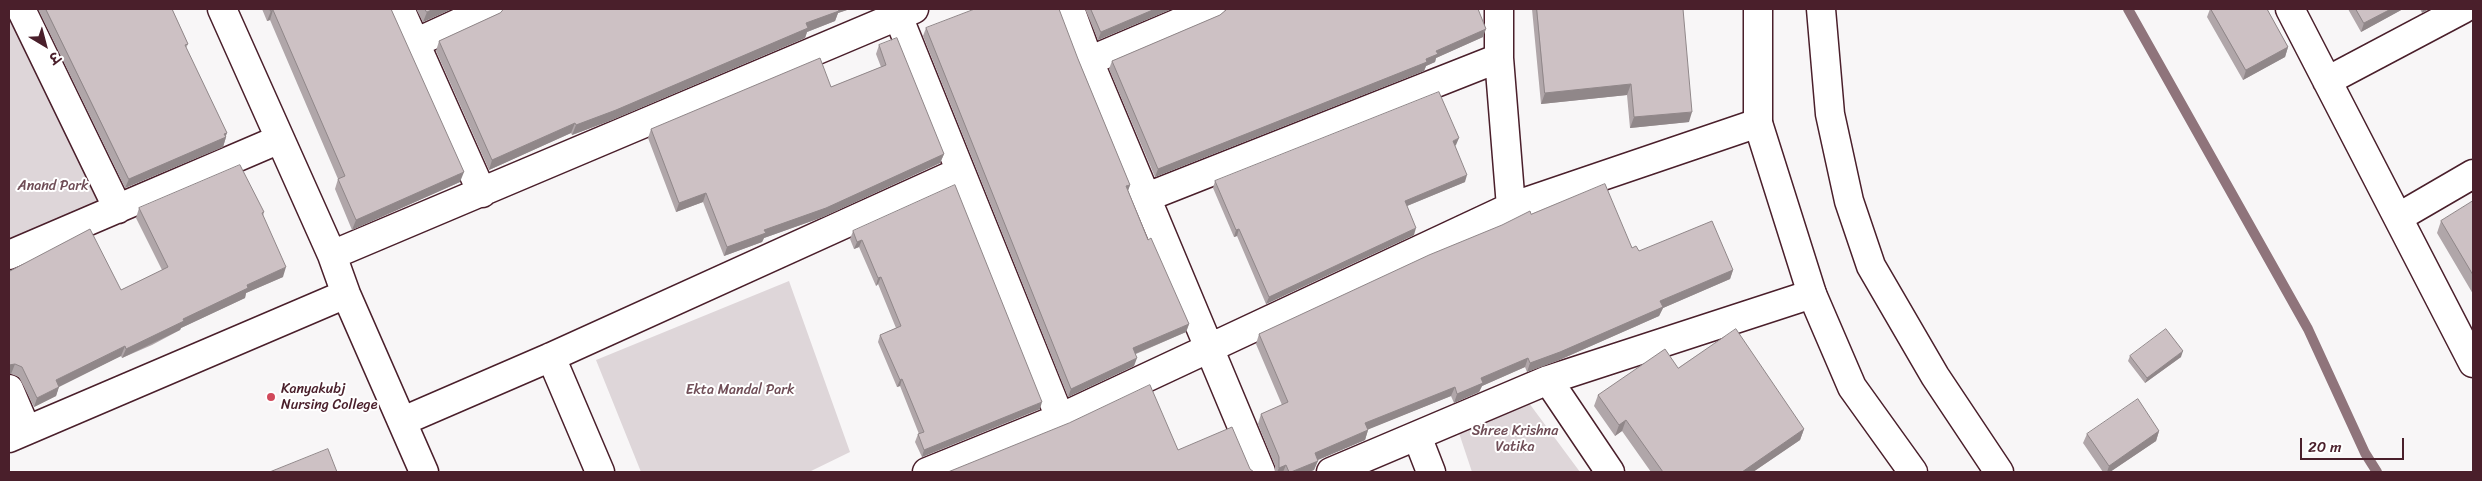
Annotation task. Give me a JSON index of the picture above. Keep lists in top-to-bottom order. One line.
{"parks":["Anand Park","Ekta Mandal Park","Shree Krishna Vatika"],"places":["Kanyakubj Nursing College"],"scale_bar":"20 m","north":"bottom right"}
